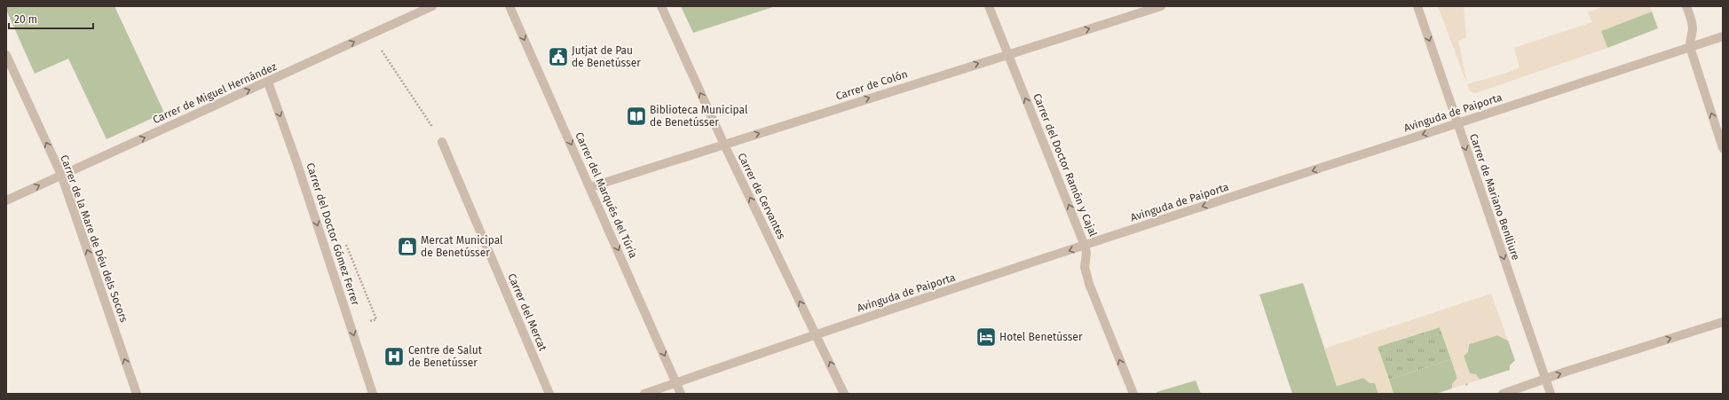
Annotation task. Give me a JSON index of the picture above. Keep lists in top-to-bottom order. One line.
{"streets":{"street":["Carrer de Colón","Carrer de Miguel Hernández","Avinguda de Paiporta","Carrer del Doctor Ramón y Cajal","Carrer del Marqués del Túria","Carrer de Cervantes","Carrer de Mariano Benlliure","Carrer del Doctor Gómez Ferrer","Carrer de la Mare de Déu dels Socors","Carrer del Mercat"]},"crossings":[["Carrer de Colón","Carrer del Doctor Ramón y Cajal"],["Carrer de Colón","Carrer del Marqués del Túria"],["Carrer de Colón","Carrer de Cervantes"],["Carrer de Miguel Hernández","Carrer del Doctor Gómez Ferrer"],["Carrer de Miguel Hernández","Carrer de la Mare de Déu dels Socors"],["Avinguda de Paiporta","Carrer del Doctor Ramón y Cajal"],["Avinguda de Paiporta","Carrer del Marqués del Túria"],["Avinguda de Paiporta","Carrer de Cervantes"],["Avinguda de Paiporta","Carrer de Mariano Benlliure"]],"one_way":["Carrer de Colón","Carrer de Miguel Hernández","Avinguda de Paiporta","Carrer del Doctor Ramón y Cajal","Carrer del Marqués del Túria","Carrer de Cervantes","Carrer de Mariano Benlliure","Carrer del Doctor Gómez Ferrer","Carrer de la Mare de Déu dels Socors"],"places":{"public building":["Jutjat de Pau de Benetússer"],"library":["Biblioteca Municipal de Benetússer"],"shop":["Mercat Municipal de Benetússer"],"hotel":["Hotel Benetússer"],"hospital":["Centre de Salut de Benetússer"]},"scale_bar":"20 m"}
